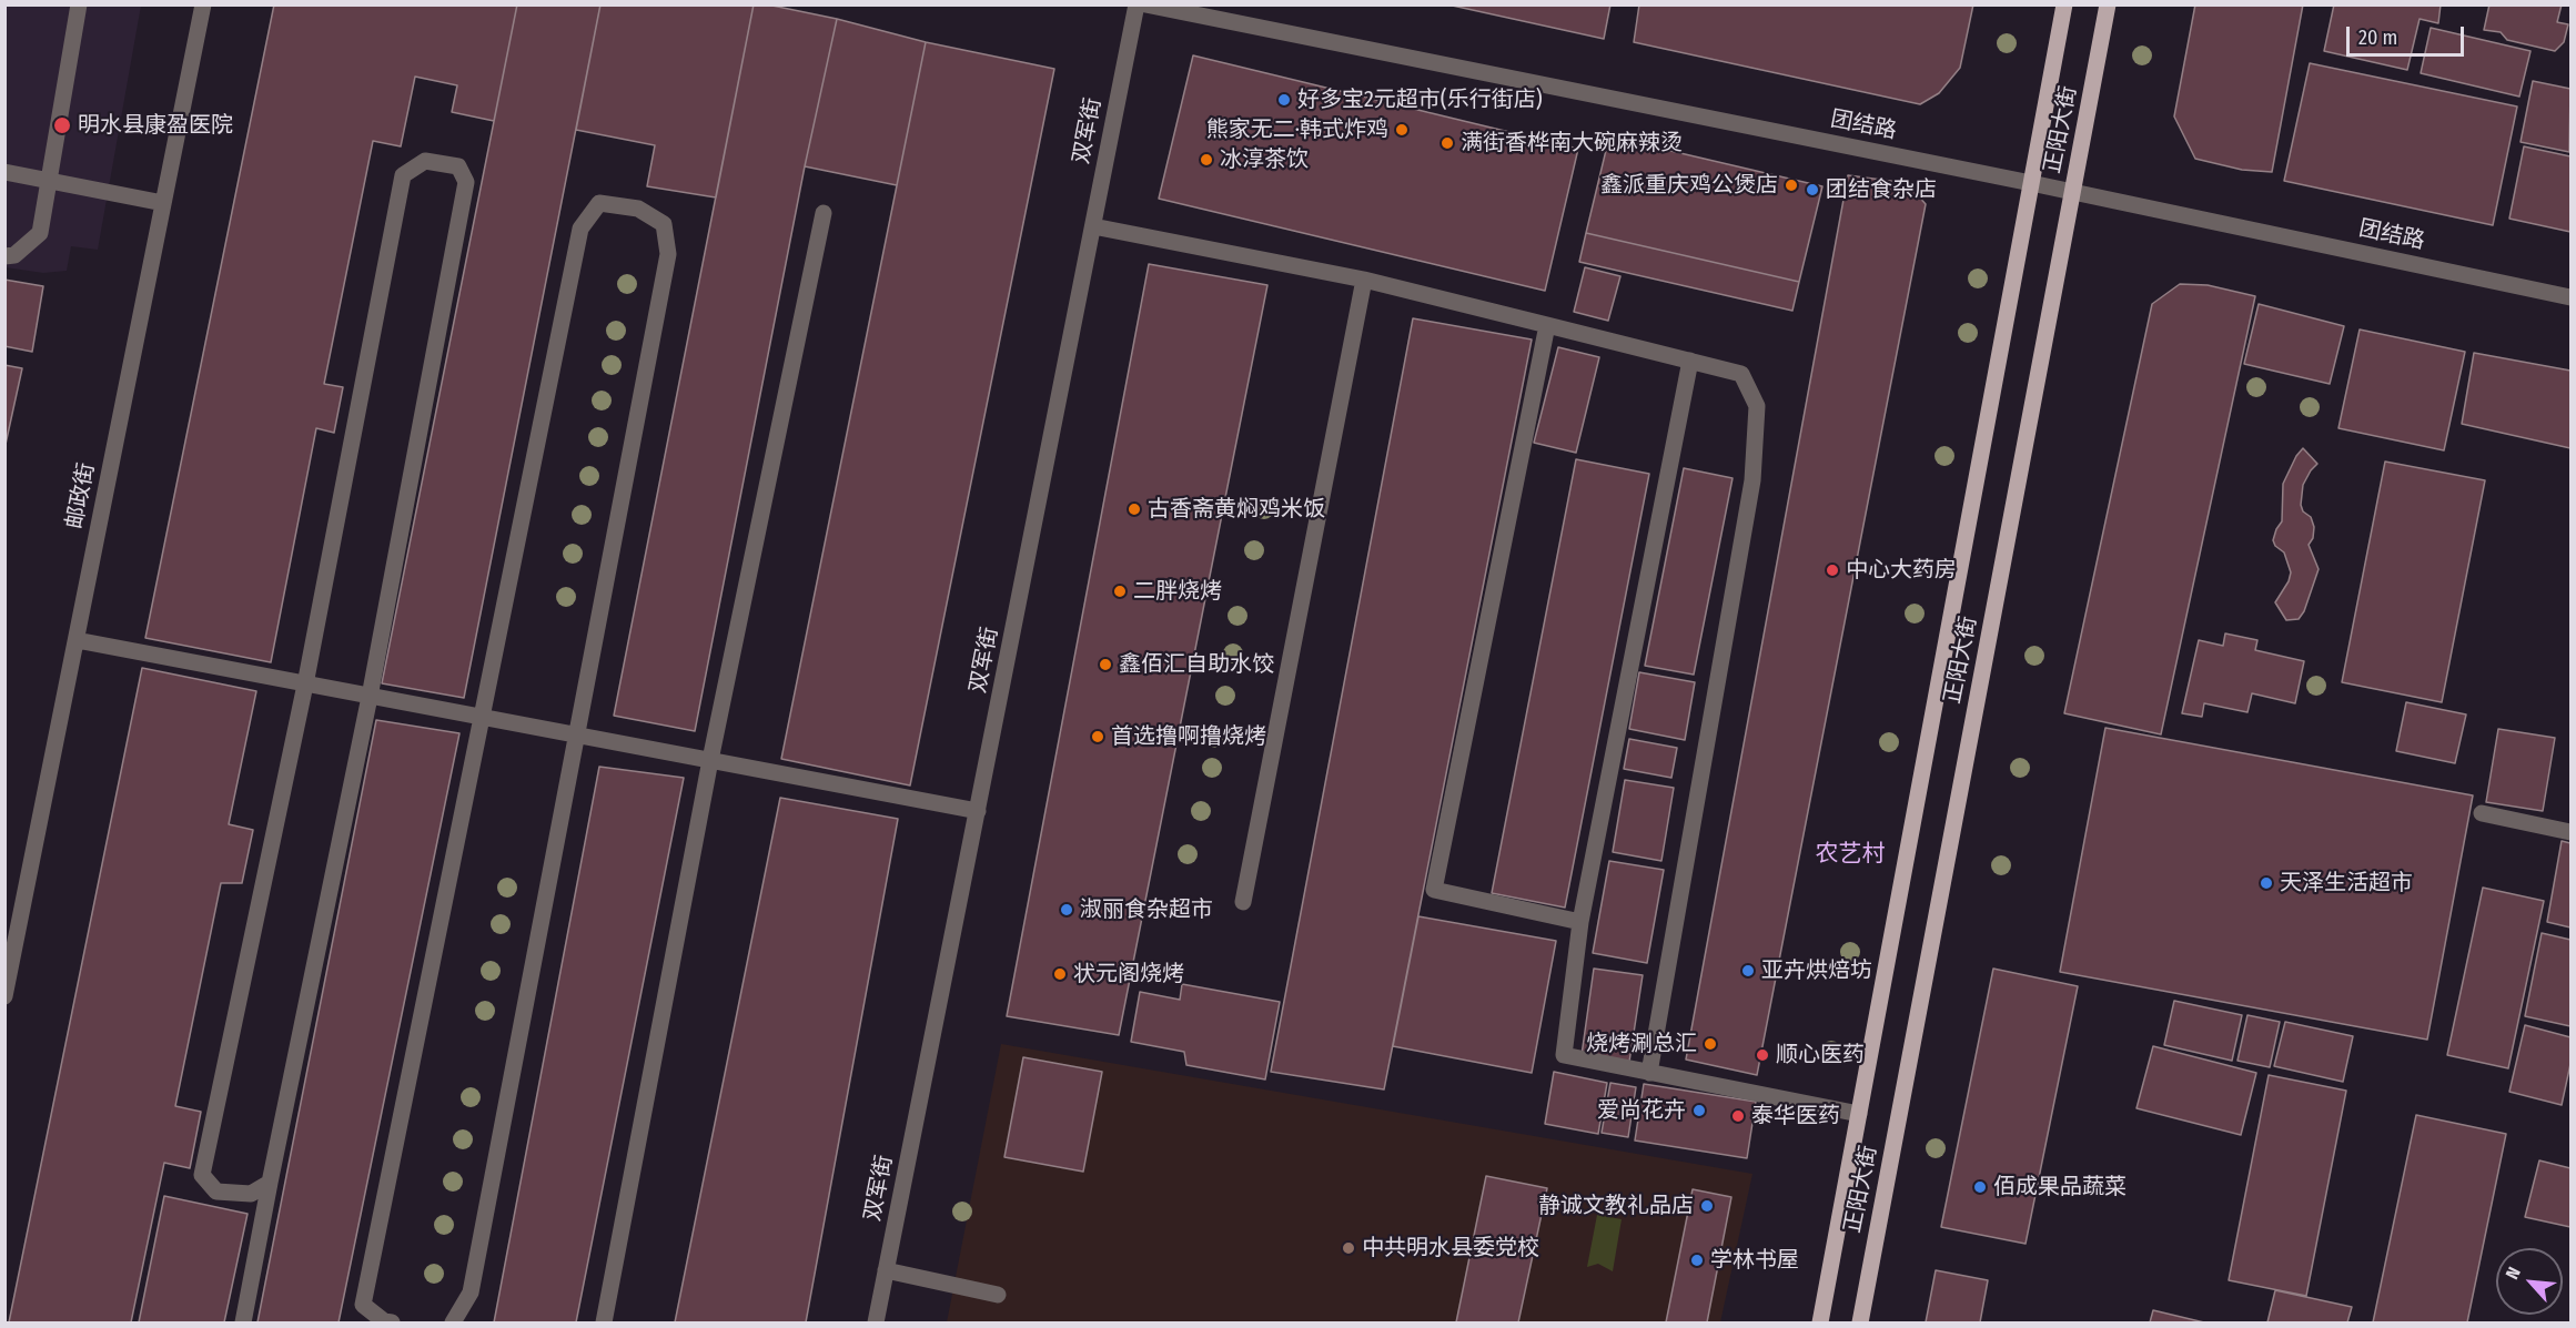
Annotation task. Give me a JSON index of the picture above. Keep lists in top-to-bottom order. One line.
{"streets":{"main road":["正阳大街"],"street":["团结路","双军街","邮政街"]},"crossings":[["团结路","正阳大街"]],"districts":["农艺村"],"places":["好多宝2元超市(乐行街店)","明水县康盈医院","熊家无二·韩式炸鸡","满街香桦南大碗麻辣烫","冰淳茶饮","鑫派重庆鸡公煲店","团结食杂店","古香斋黄焖鸡米饭","中心大药房","二胖烧烤","鑫佰汇自助水饺","首选撸啊撸烧烤","天泽生活超市","淑丽食杂超市","亚卉烘焙坊","状元阁烧烤","烧烤涮总汇","顺心医药","爱尚花卉","泰华医药","佰成果品蔬菜","静诚文教礼品店","中共明水县委党校","学林书屋"],"scale_bar":"20 m","north":"top left"}
